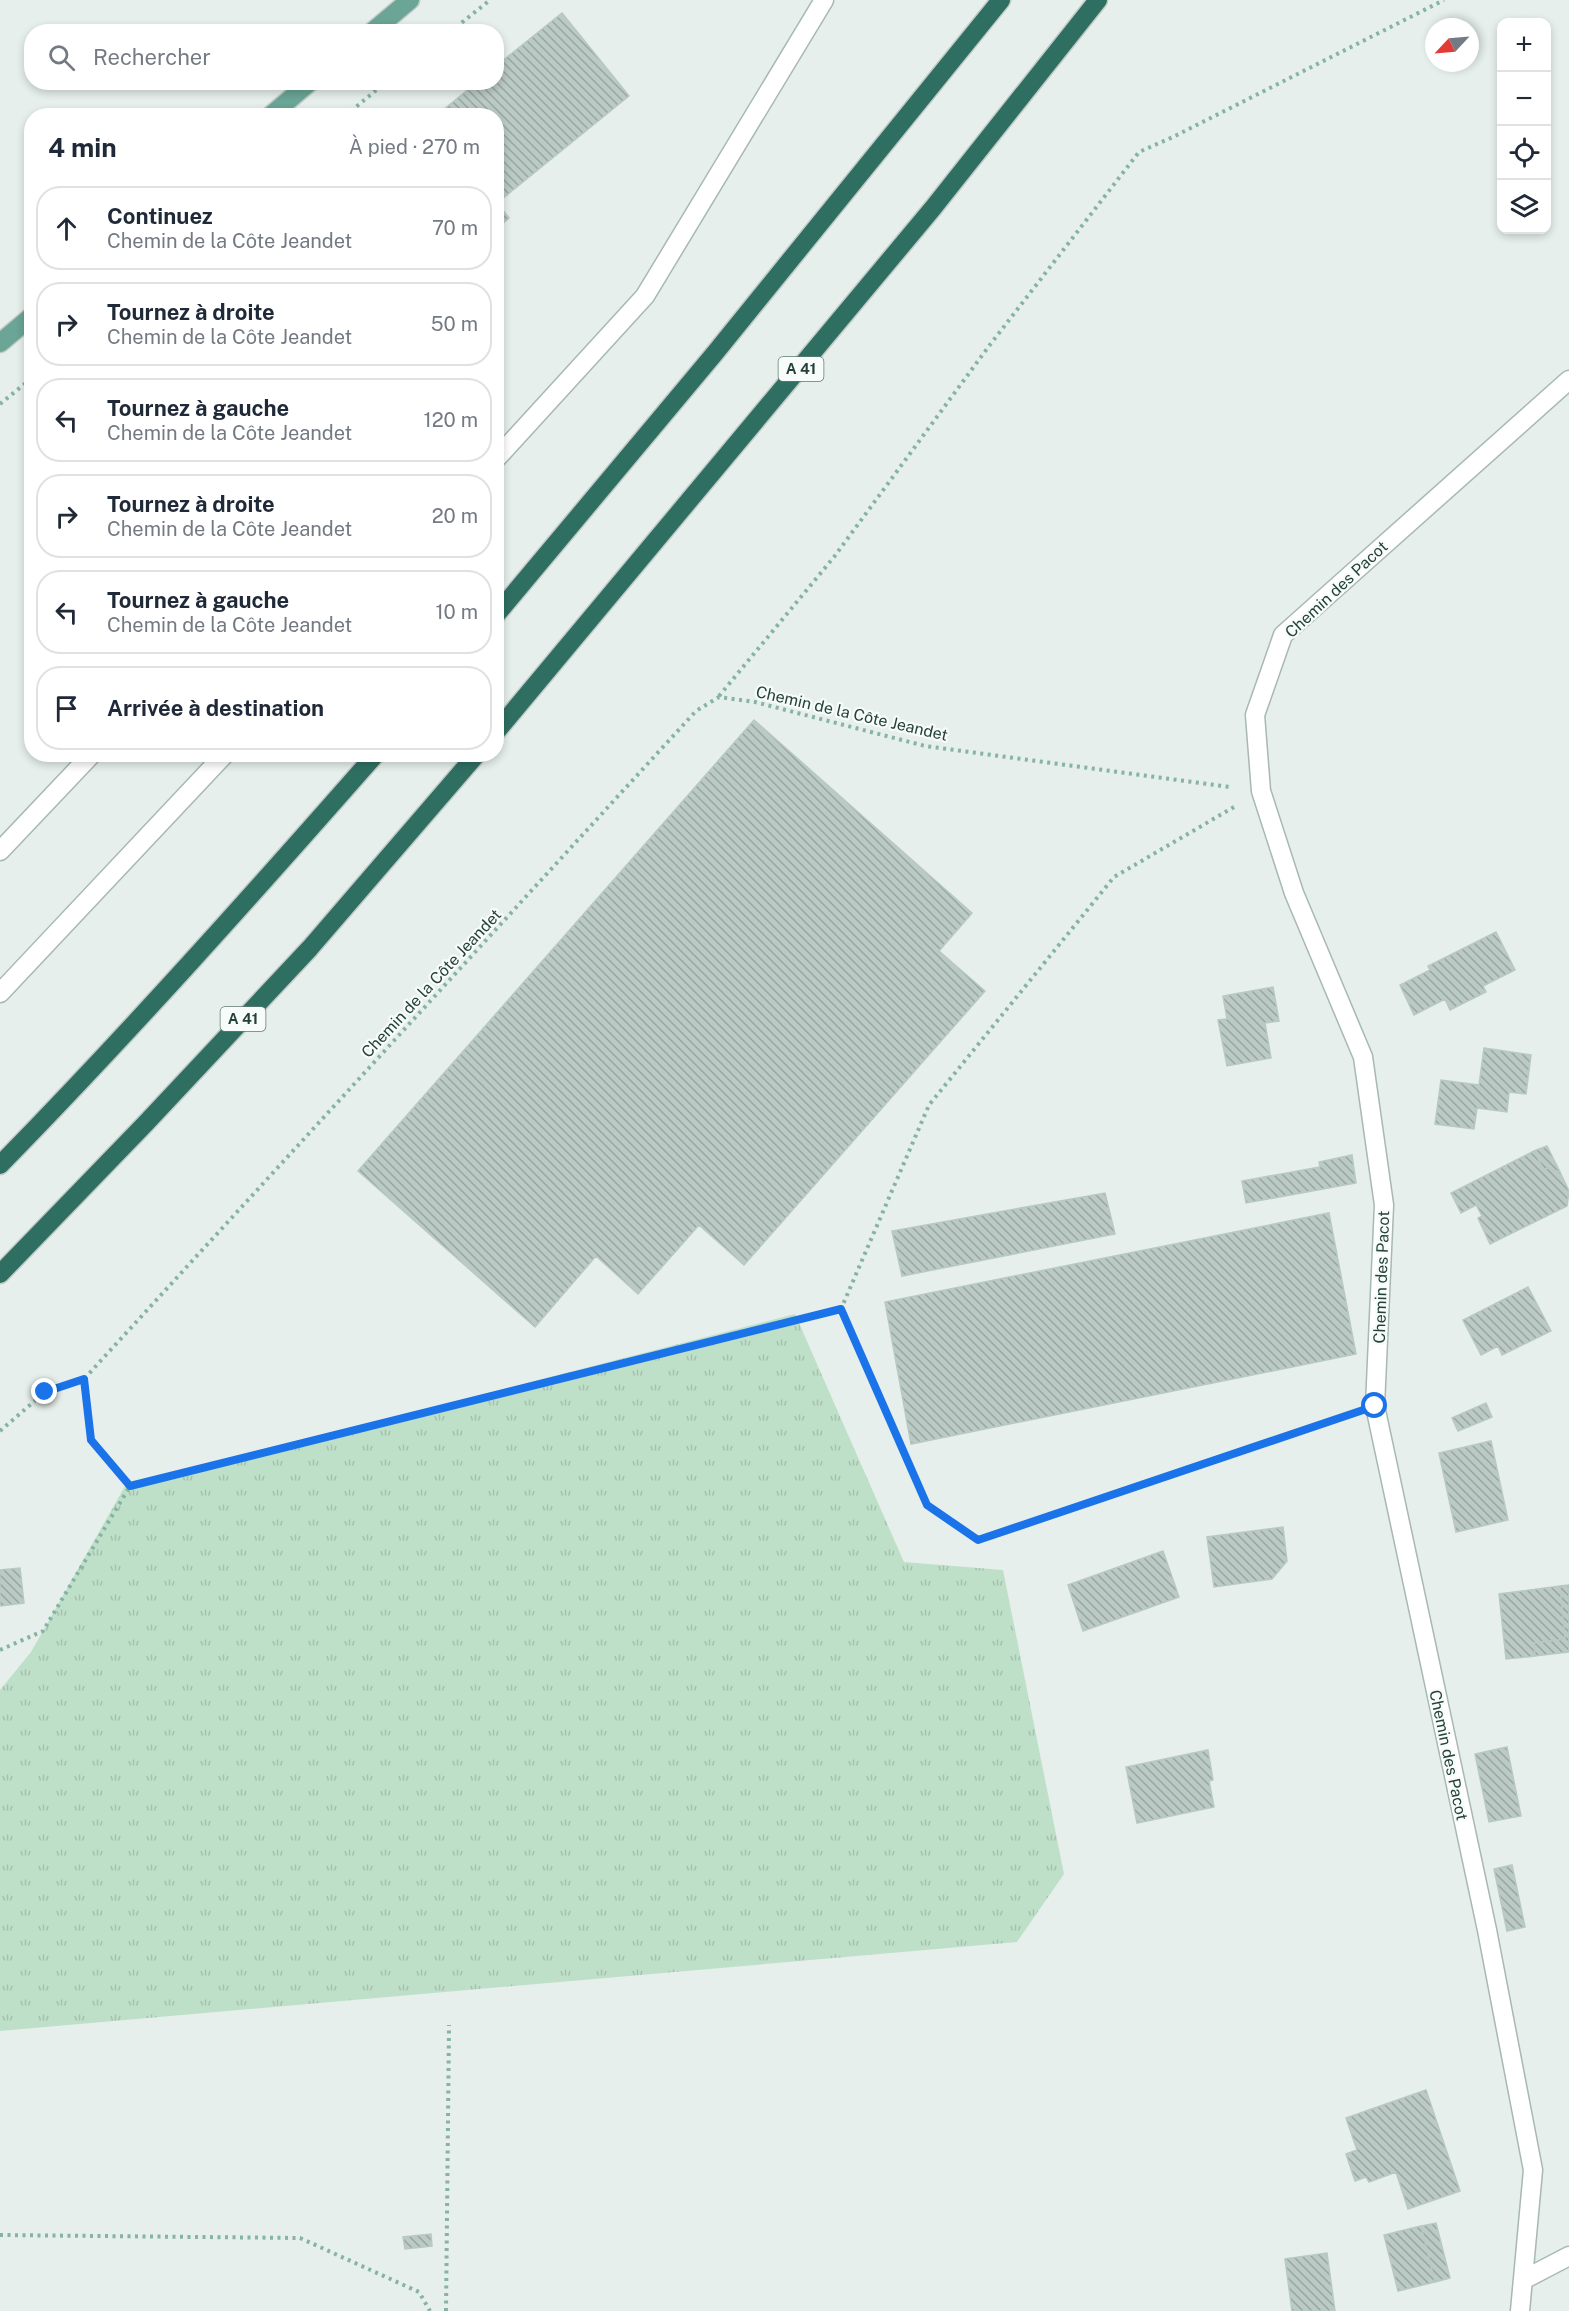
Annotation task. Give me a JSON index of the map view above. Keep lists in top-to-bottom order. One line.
{"streets":{"highway":["A 41"],"street":["Chemin des Pacot"],"path":["Chemin de la Côte Jeandet"]},"crossings":[["Chemin des Pacot","Chemin de la Côte Jeandet"]],"north":"bottom left","page":{"map_buttons":["+","−"],"search":"Rechercher","heading":["4 min","À pied · 270 m"],"list":[["Continuez","Chemin de la Côte Jeandet","70 m"],["Tournez à droite","Chemin de la Côte Jeandet","50 m"],["Tournez à gauche","Chemin de la Côte Jeandet","120 m"],["Tournez à droite","Chemin de la Côte Jeandet","20 m"],["Tournez à gauche","Chemin de la Côte Jeandet","10 m"],"Arrivée à destination"]}}
